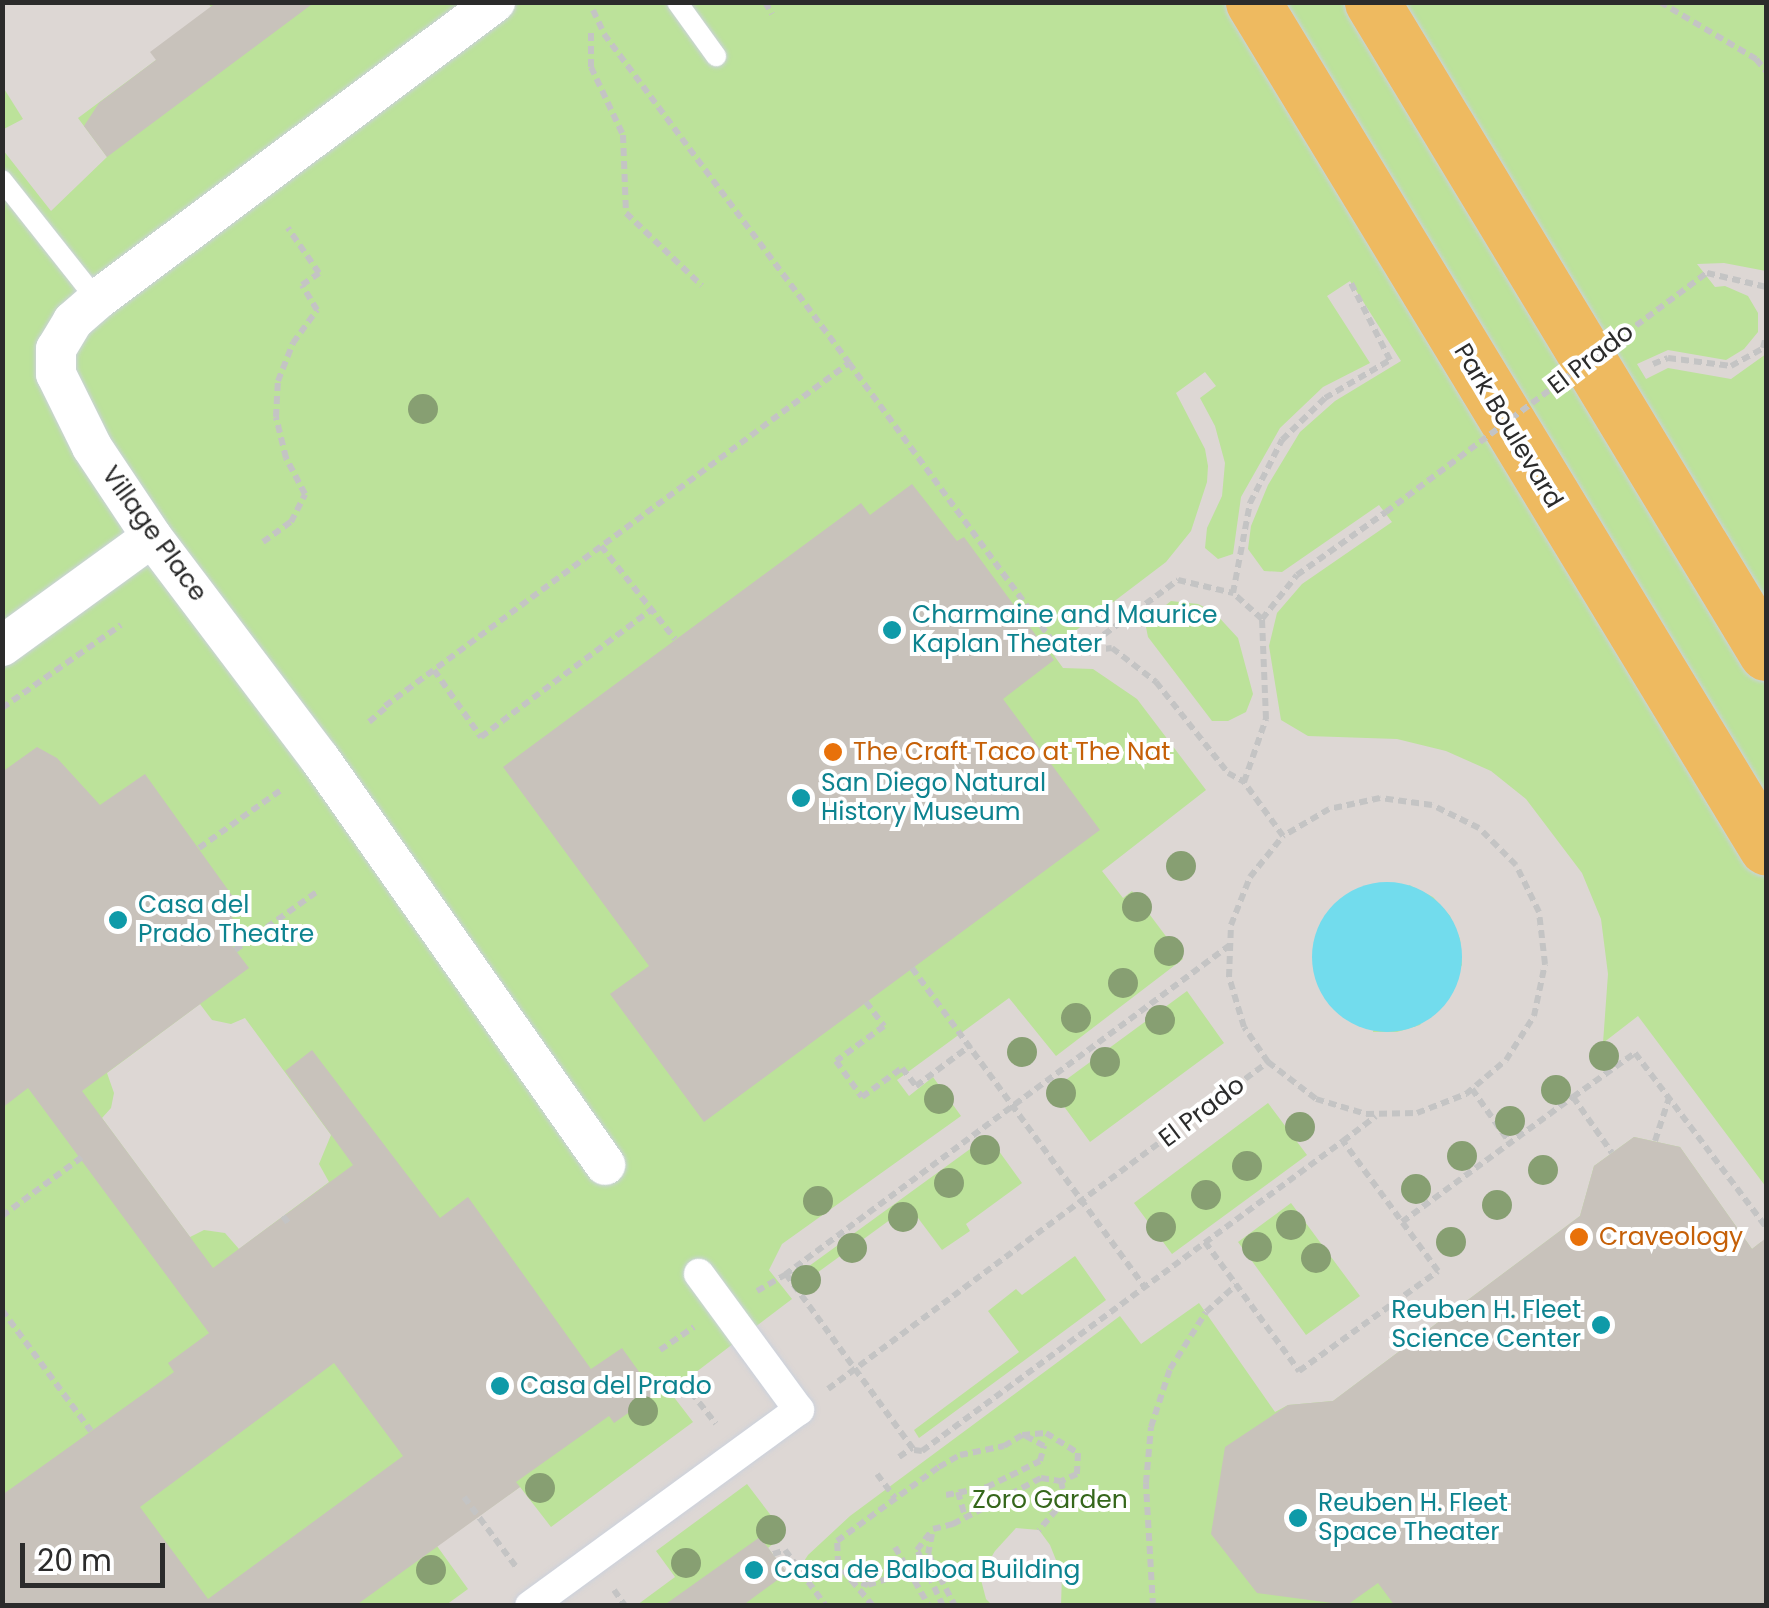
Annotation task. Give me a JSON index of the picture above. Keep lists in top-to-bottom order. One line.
{"streets":{"main road":["Park Boulevard"],"street":["Village Place"],"path":["El Prado"]},"parks":["Zoro Garden"],"places":["Charmaine and Maurice Kaplan Theater","The Craft Taco at The Nat","San Diego Natural History Museum","Casa del Prado Theatre","Craveology","Reuben H. Fleet Science Center","Casa del Prado","Reuben H. Fleet Space Theater","Casa de Balboa Building"],"scale_bar":"20 m"}
